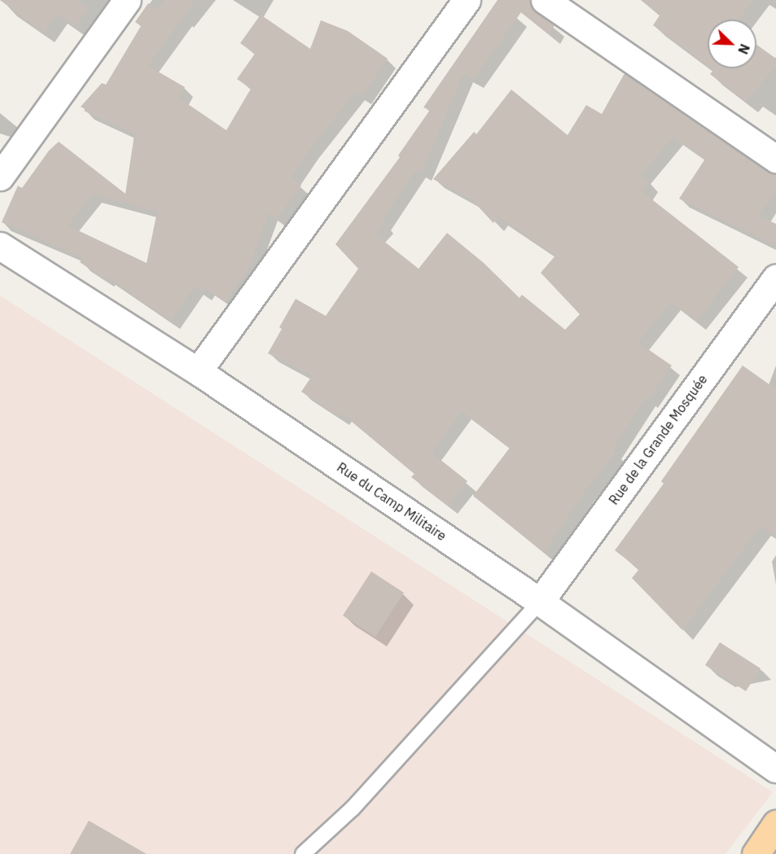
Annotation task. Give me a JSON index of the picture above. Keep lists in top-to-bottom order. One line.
{"streets":{"street":["Rue de la Grande Mosquée","Rue du Camp Militaire"]},"crossings":[["Rue de la Grande Mosquée","Rue du Camp Militaire"]],"north":"bottom right"}
